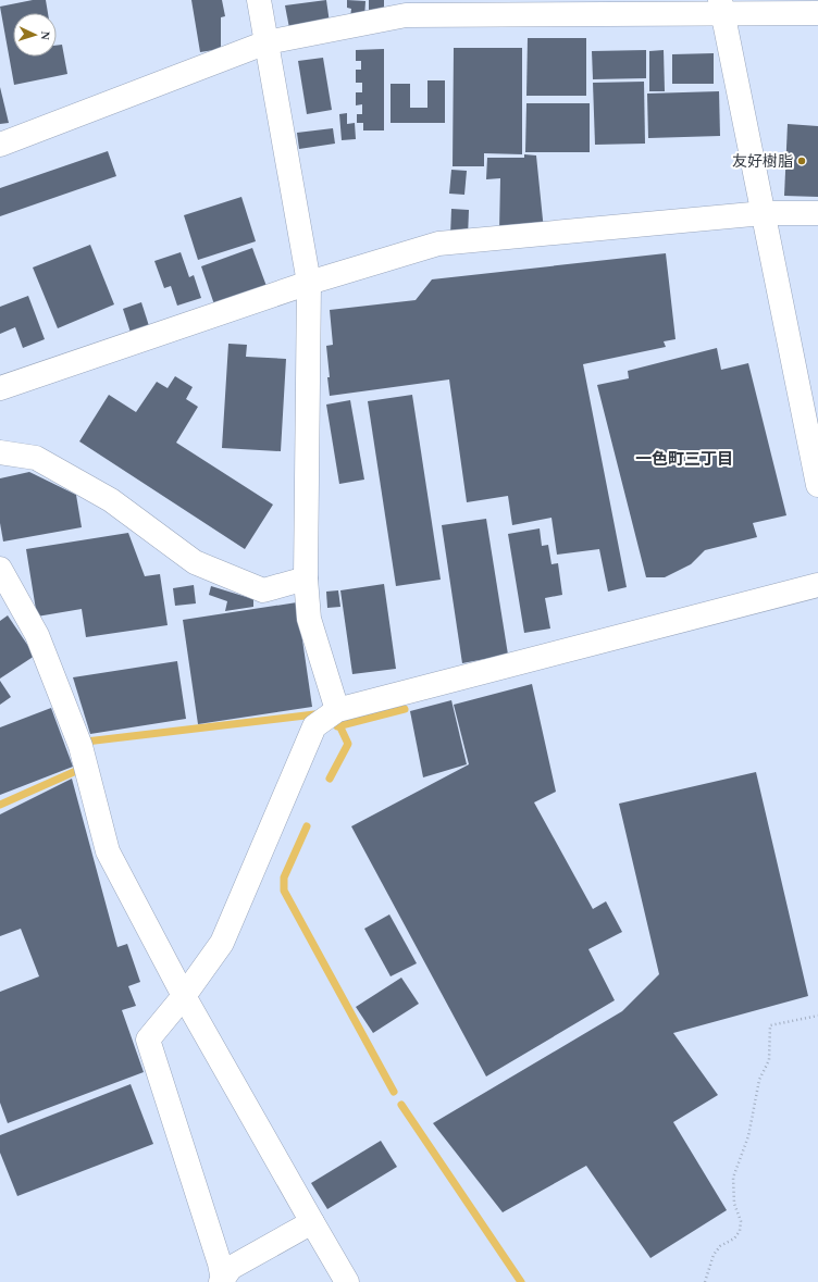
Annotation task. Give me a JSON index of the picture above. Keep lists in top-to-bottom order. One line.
{"districts":["一色町三丁目"],"places":["友好樹脂"],"north":"right"}
